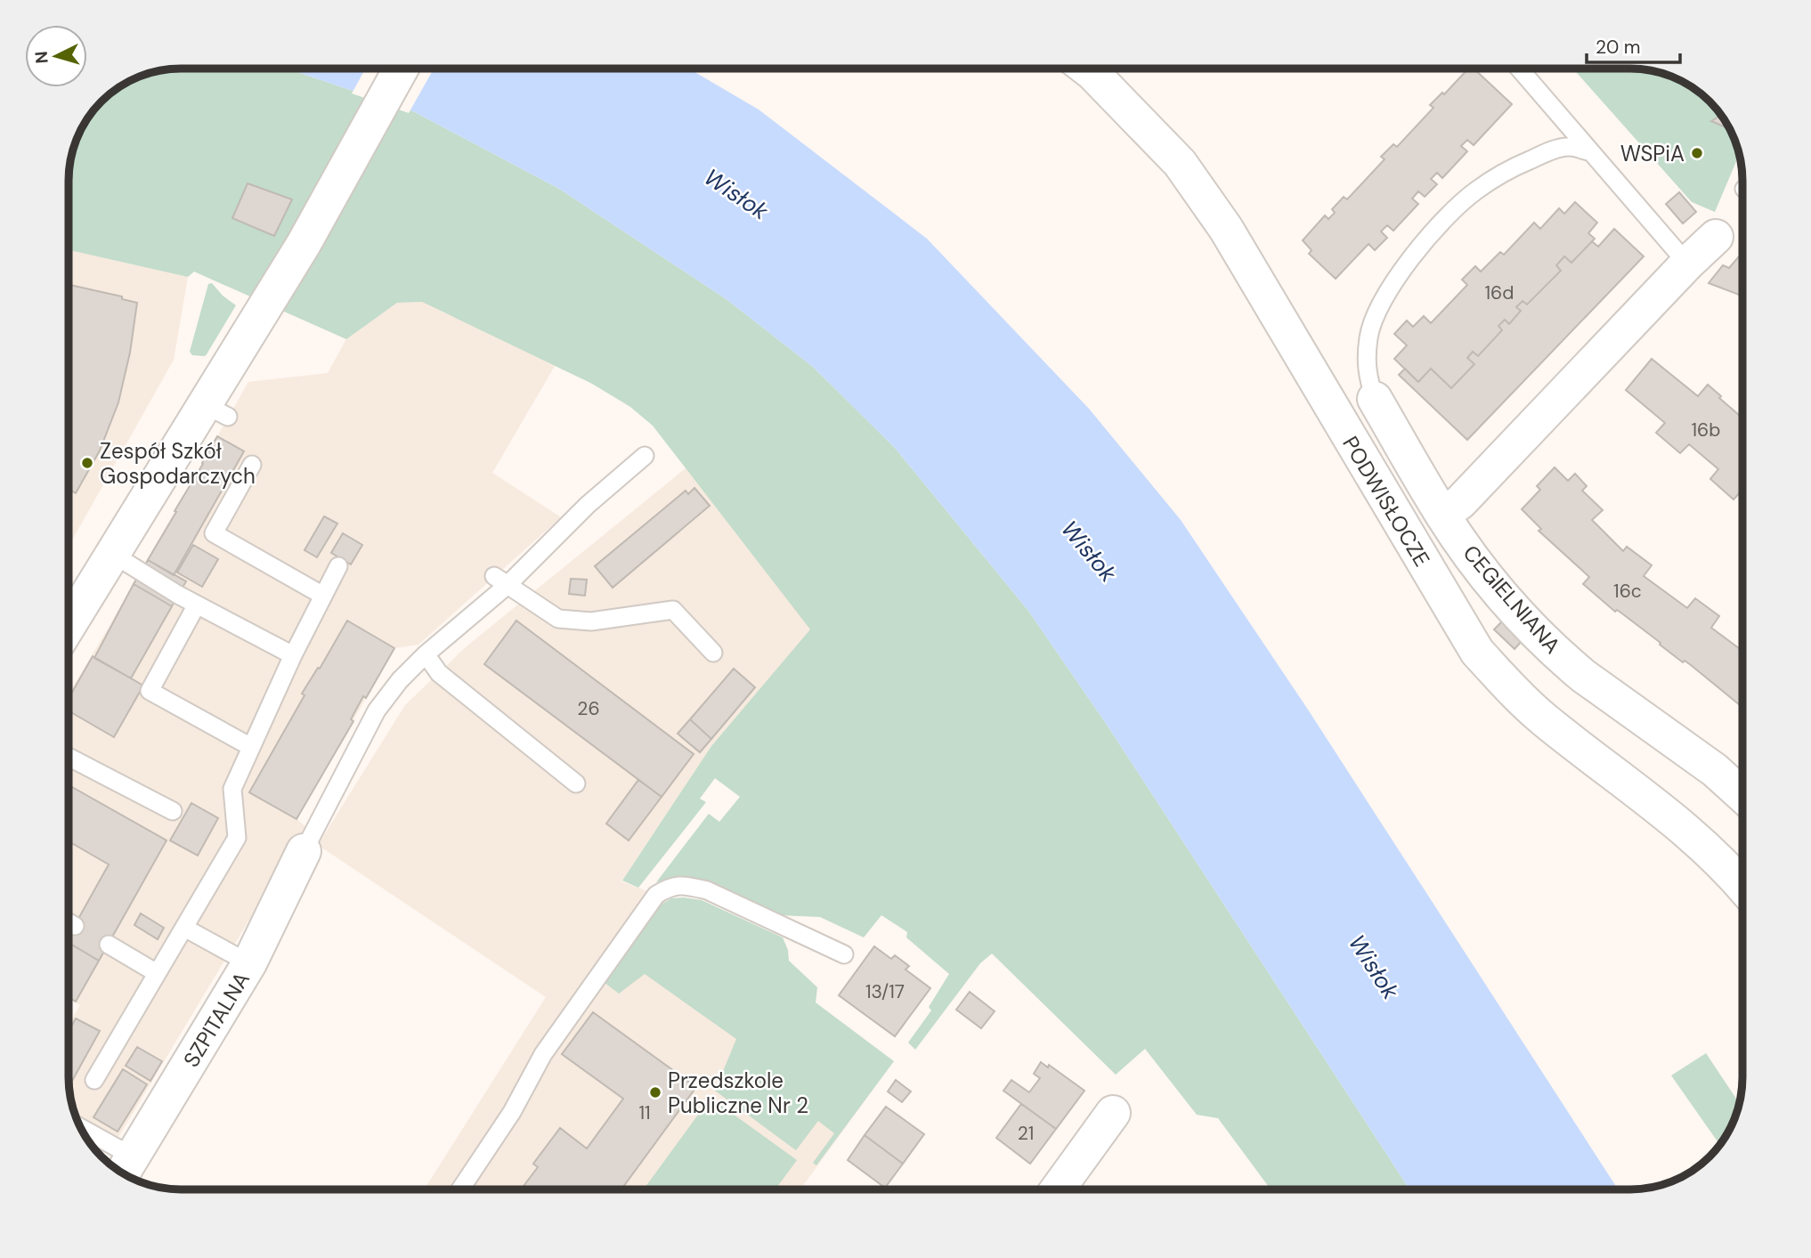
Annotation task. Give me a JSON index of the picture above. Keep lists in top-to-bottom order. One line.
{"streets":{"street":["PODWISŁOCZE","CEGIELNIANA","SZPITALNA"]},"water":["Wisłok"],"places":["WSPiA","Zespół Szkół Gospodarczych","Przedszkole Publiczne Nr 2"],"house_numbers":["16d","16b","16c","26","13/17","11","21"],"scale_bar":"20 m","north":"left"}
